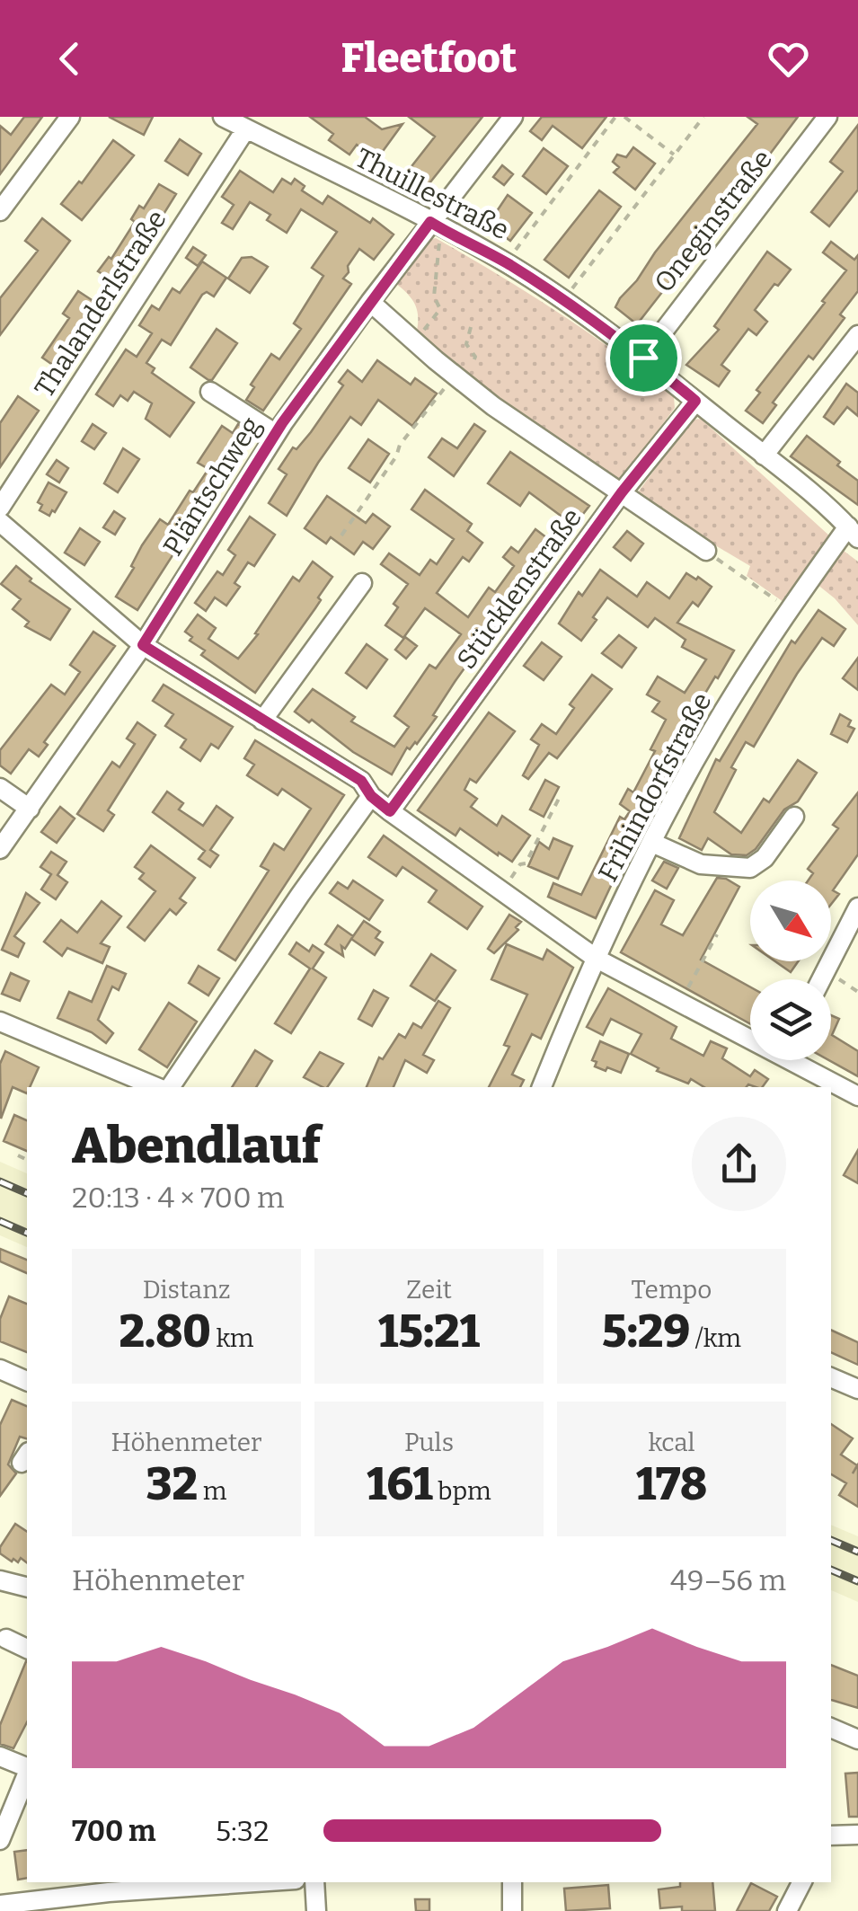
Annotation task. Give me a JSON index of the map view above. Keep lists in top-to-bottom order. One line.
{"streets":{"street":["Thuillestraße","Oneginstraße","Thalanderlstraße","Pläntschweg","Stücklenstraße","Frihindorfstraße"]},"crossings":[["Thuillestraße","Oneginstraße"],["Thuillestraße","Thalanderlstraße"],["Thuillestraße","Pläntschweg"],["Thuillestraße","Stücklenstraße"],["Thuillestraße","Frihindorfstraße"]],"north":"bottom right","page":{"header":"Fleetfoot","heading":["Abendlauf","20:13 · 4 × 700 m"],"stats":[["Distanz","2.80 km"],["Zeit","15:21"],["Tempo","5:29 /km"],["Höhenmeter","32 m"],["Puls","161 bpm"],["kcal","178"]],"chart":["Höhenmeter","49–56 m"],"list":[{"name":"700 m","note":"5:32"}]}}
